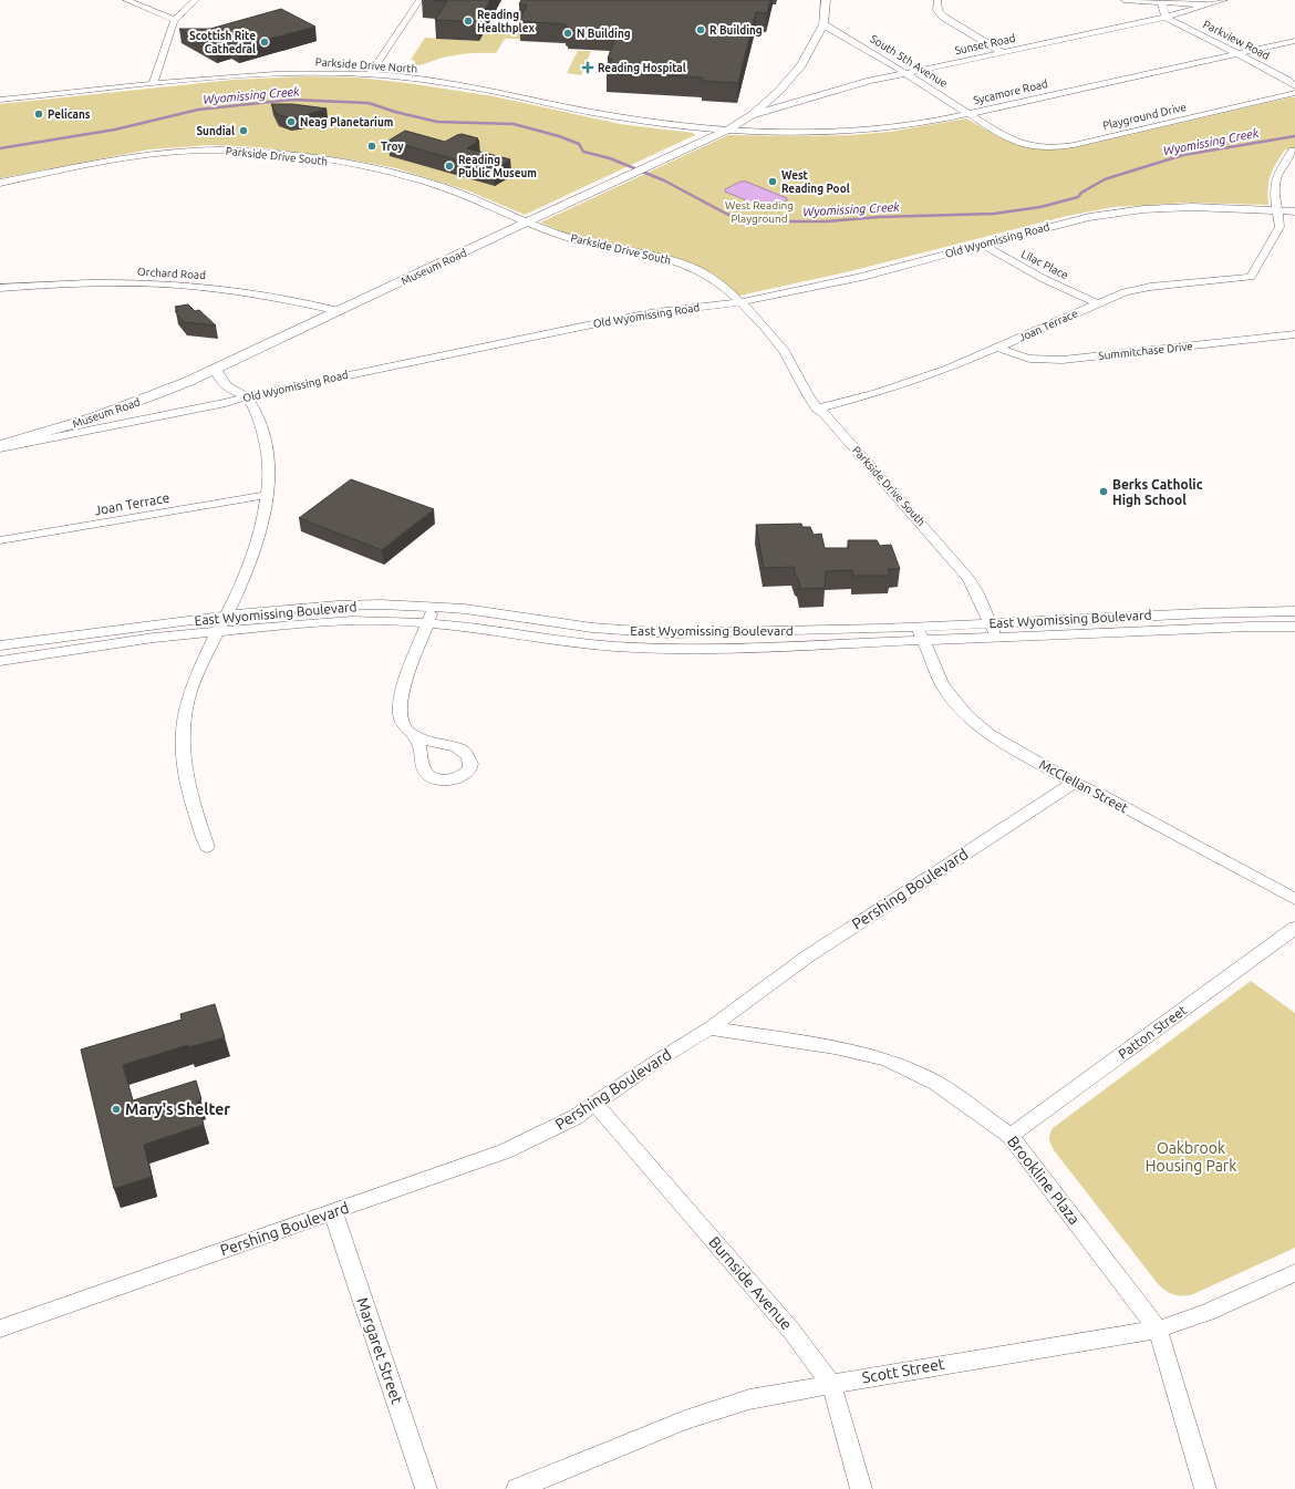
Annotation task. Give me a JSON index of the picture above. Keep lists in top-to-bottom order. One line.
{"streets":{"main road":["Museum Road"],"street":["Parkview Road","Sunset Road","South 5th Avenue","Parkside Drive North","Sycamore Road","Playground Drive","Parkside Drive South","Old Wyomissing Road","Lilac Place","Orchard Road","Joan Terrace","Summitchase Drive","East Wyomissing Boulevard","McClellan Street","Pershing Boulevard","Patton Street","Brookline Plaza","Burnside Avenue","Margaret Street","Scott Street"]},"crossings":[["Parkview Road","Sunset Road"],["Parkview Road","Sycamore Road"],["Sunset Road","South 5th Avenue"],["Sunset Road","Museum Road"],["South 5th Avenue","Sycamore Road"],["South 5th Avenue","Playground Drive"],["South 5th Avenue","Museum Road"],["Parkside Drive North","Sycamore Road"],["Parkside Drive North","Museum Road"],["Sycamore Road","Museum Road"],["Parkside Drive South","Old Wyomissing Road"],["Parkside Drive South","Museum Road"],["Parkside Drive South","Joan Terrace"],["Parkside Drive South","East Wyomissing Boulevard"],["Old Wyomissing Road","Lilac Place"],["Old Wyomissing Road","Joan Terrace"],["Lilac Place","Joan Terrace"],["Museum Road","Orchard Road"],["Joan Terrace","Summitchase Drive"],["East Wyomissing Boulevard","McClellan Street"],["McClellan Street","Pershing Boulevard"],["Pershing Boulevard","Brookline Plaza"],["Pershing Boulevard","Burnside Avenue"],["Pershing Boulevard","Margaret Street"],["Patton Street","Brookline Plaza"],["Brookline Plaza","Scott Street"],["Burnside Avenue","Scott Street"]],"water":["Wyomissing Creek"],"parks":["West Reading Playground","Oakbrook Housing Park"],"places":{"other":["Reading Healthplex","R Building","N Building","Scottish Rite Cathedral","Pelicans","Neag Planetarium","Sundial","Troy","Reading Public Museum","West Reading Pool","Berks Catholic High School","Mary's Shelter"],"health":["Reading Hospital"]}}
